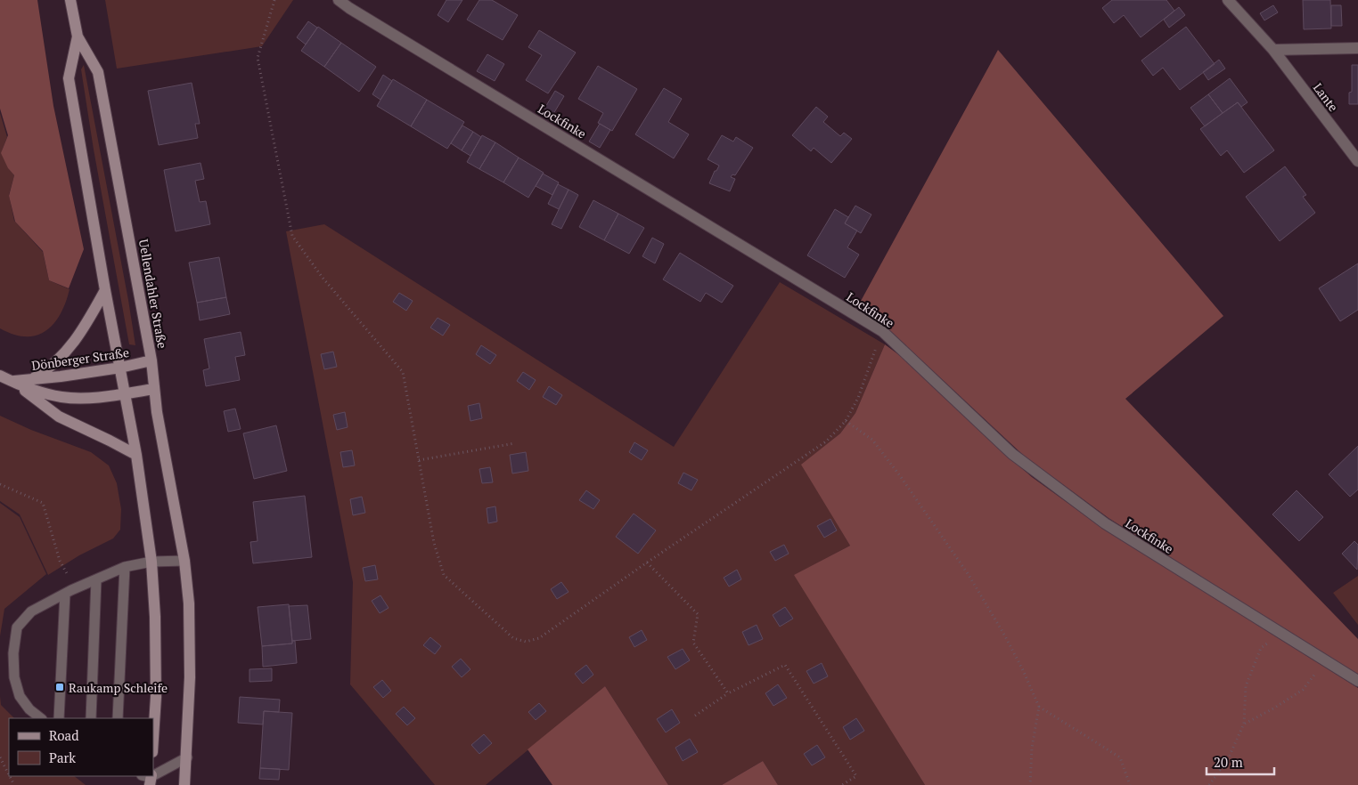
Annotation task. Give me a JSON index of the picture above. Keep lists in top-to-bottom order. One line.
{"streets":{"main road":["Uellendahler Straße","Dönberger Straße"],"street":["Lante","Lockfinke"]},"crossings":[["Uellendahler Straße","Dönberger Straße"]],"places":{"transit":["Raukamp Schleife"]},"legend":["Road","Park"],"scale_bar":"20 m"}
